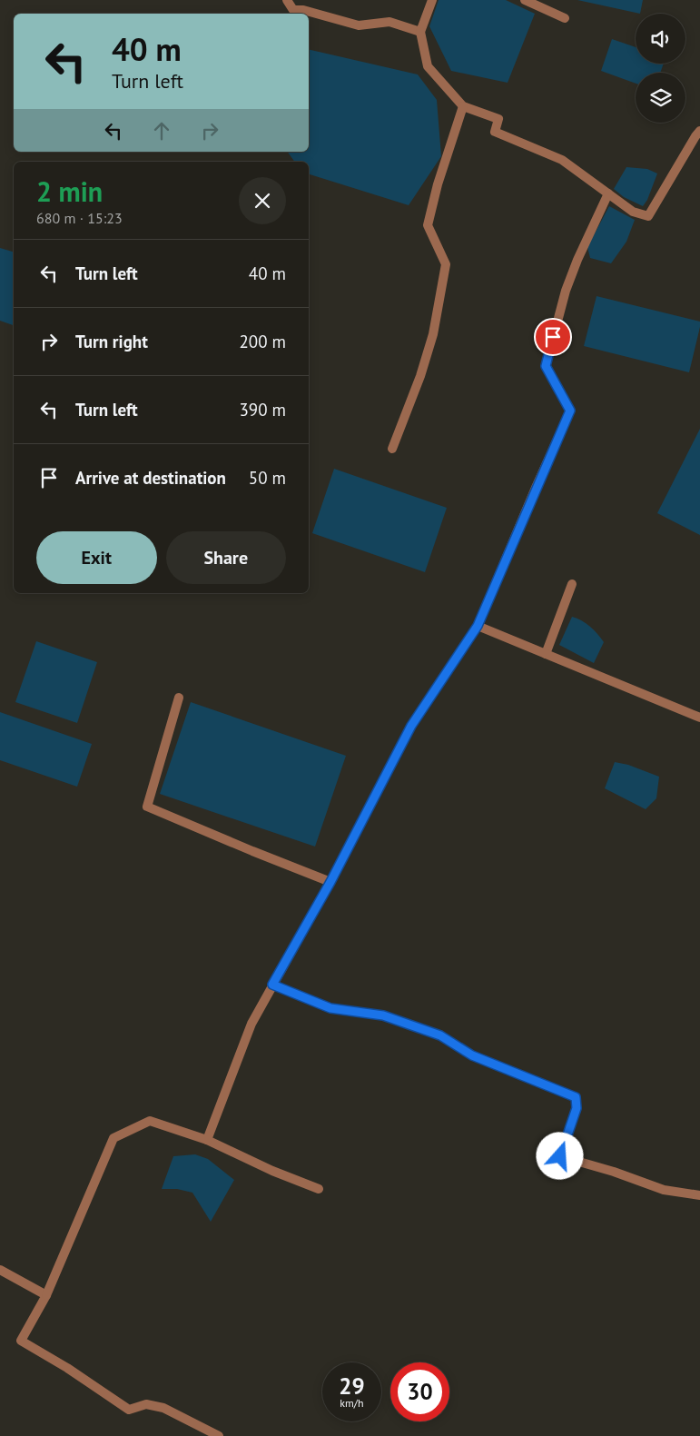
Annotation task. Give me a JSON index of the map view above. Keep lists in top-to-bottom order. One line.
{"page":{"turn":["40 m","Turn left"],"heading":["2 min","680 m · 15:23"],"list":[{"name":"Turn left","value":"40 m"},{"name":"Turn right","value":"200 m"},{"name":"Turn left","value":"390 m"},{"name":"Arrive at destination","value":"50 m"}],"buttons":["Exit","Share"],"speed":"29 km/h","limit":"30"}}
